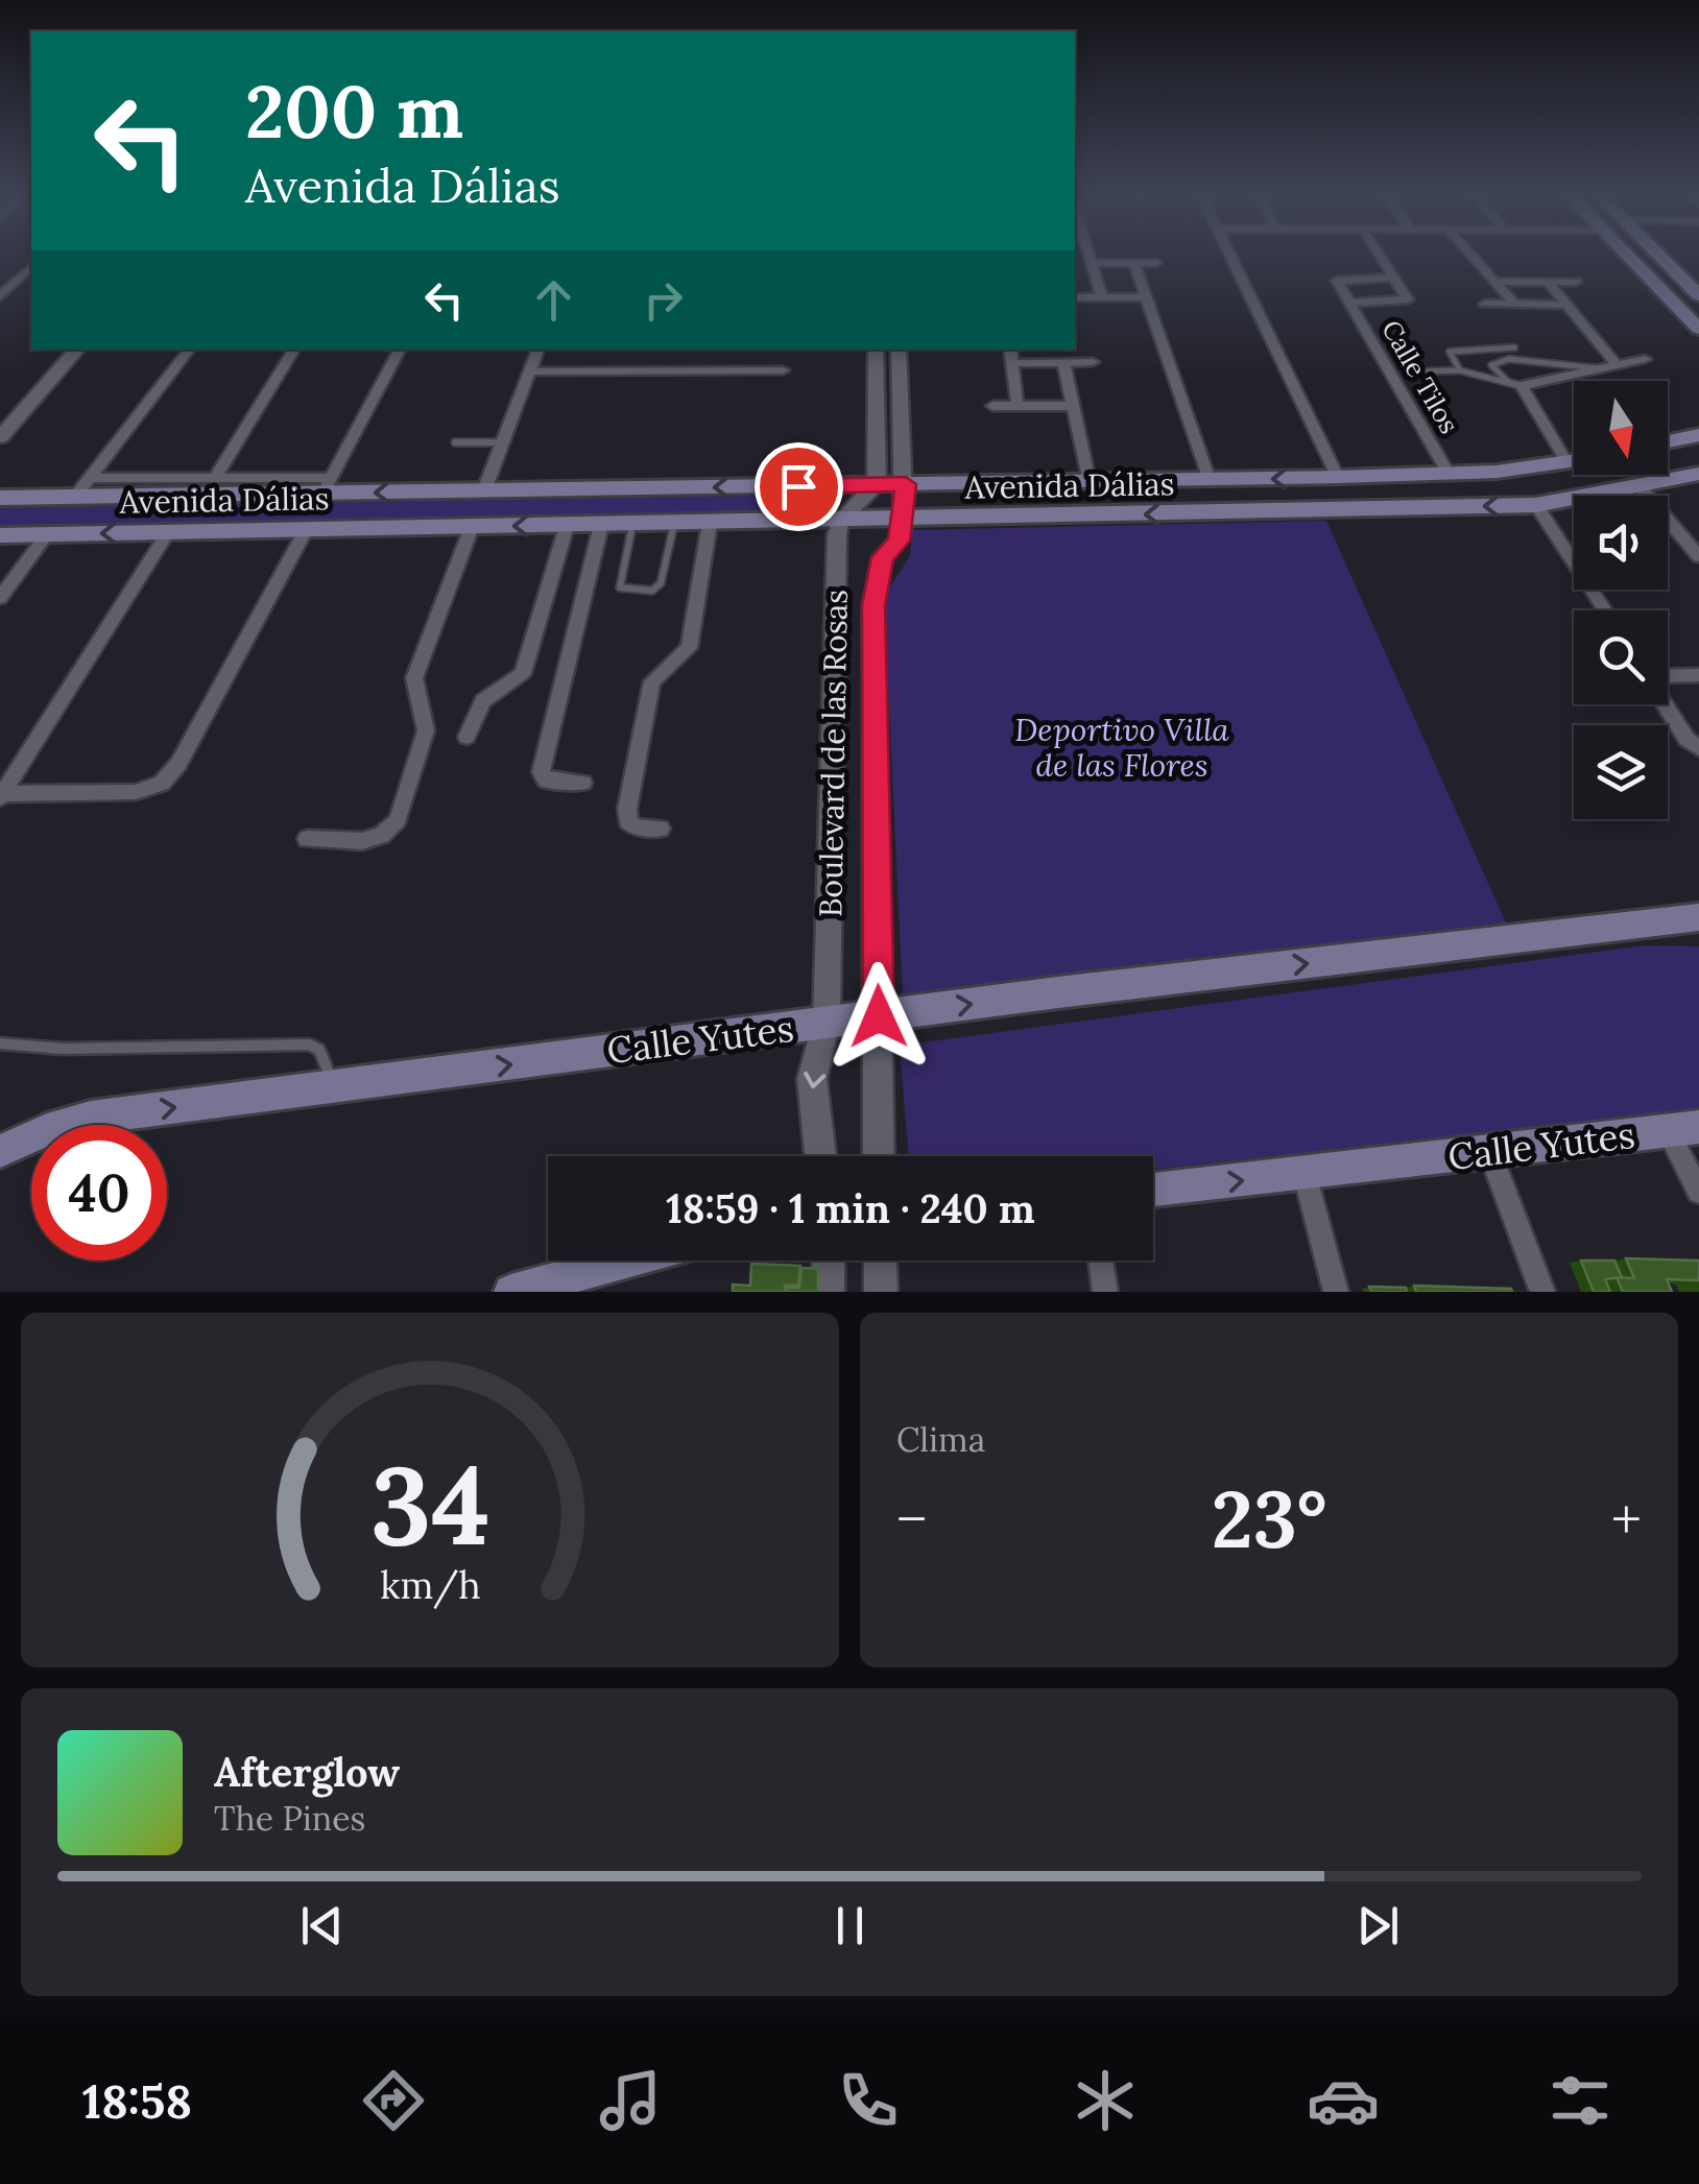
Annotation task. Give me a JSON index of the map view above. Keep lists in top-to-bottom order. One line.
{"streets":{"main road":["Avenida Dálias","Calle Yutes"],"street":["Calle Tilos","Boulevard de las Rosas"]},"crossings":[["Calle Tilos","Avenida Dálias"],["Avenida Dálias","Boulevard de las Rosas"],["Boulevard de las Rosas","Calle Yutes"]],"one_way":["Calle Yutes"],"parks":["Deportivo Villa de las Flores"],"north":"bottom","page":{"turn":["200 m","Avenida Dálias"],"limit":"40","trip":"18:59 · 1 min · 240 m","tile":"Clima","heat":["−","23°","+"],"song":["Afterglow","The Pines"],"tabs":"18:58","gauge":["34","km/h"]}}
